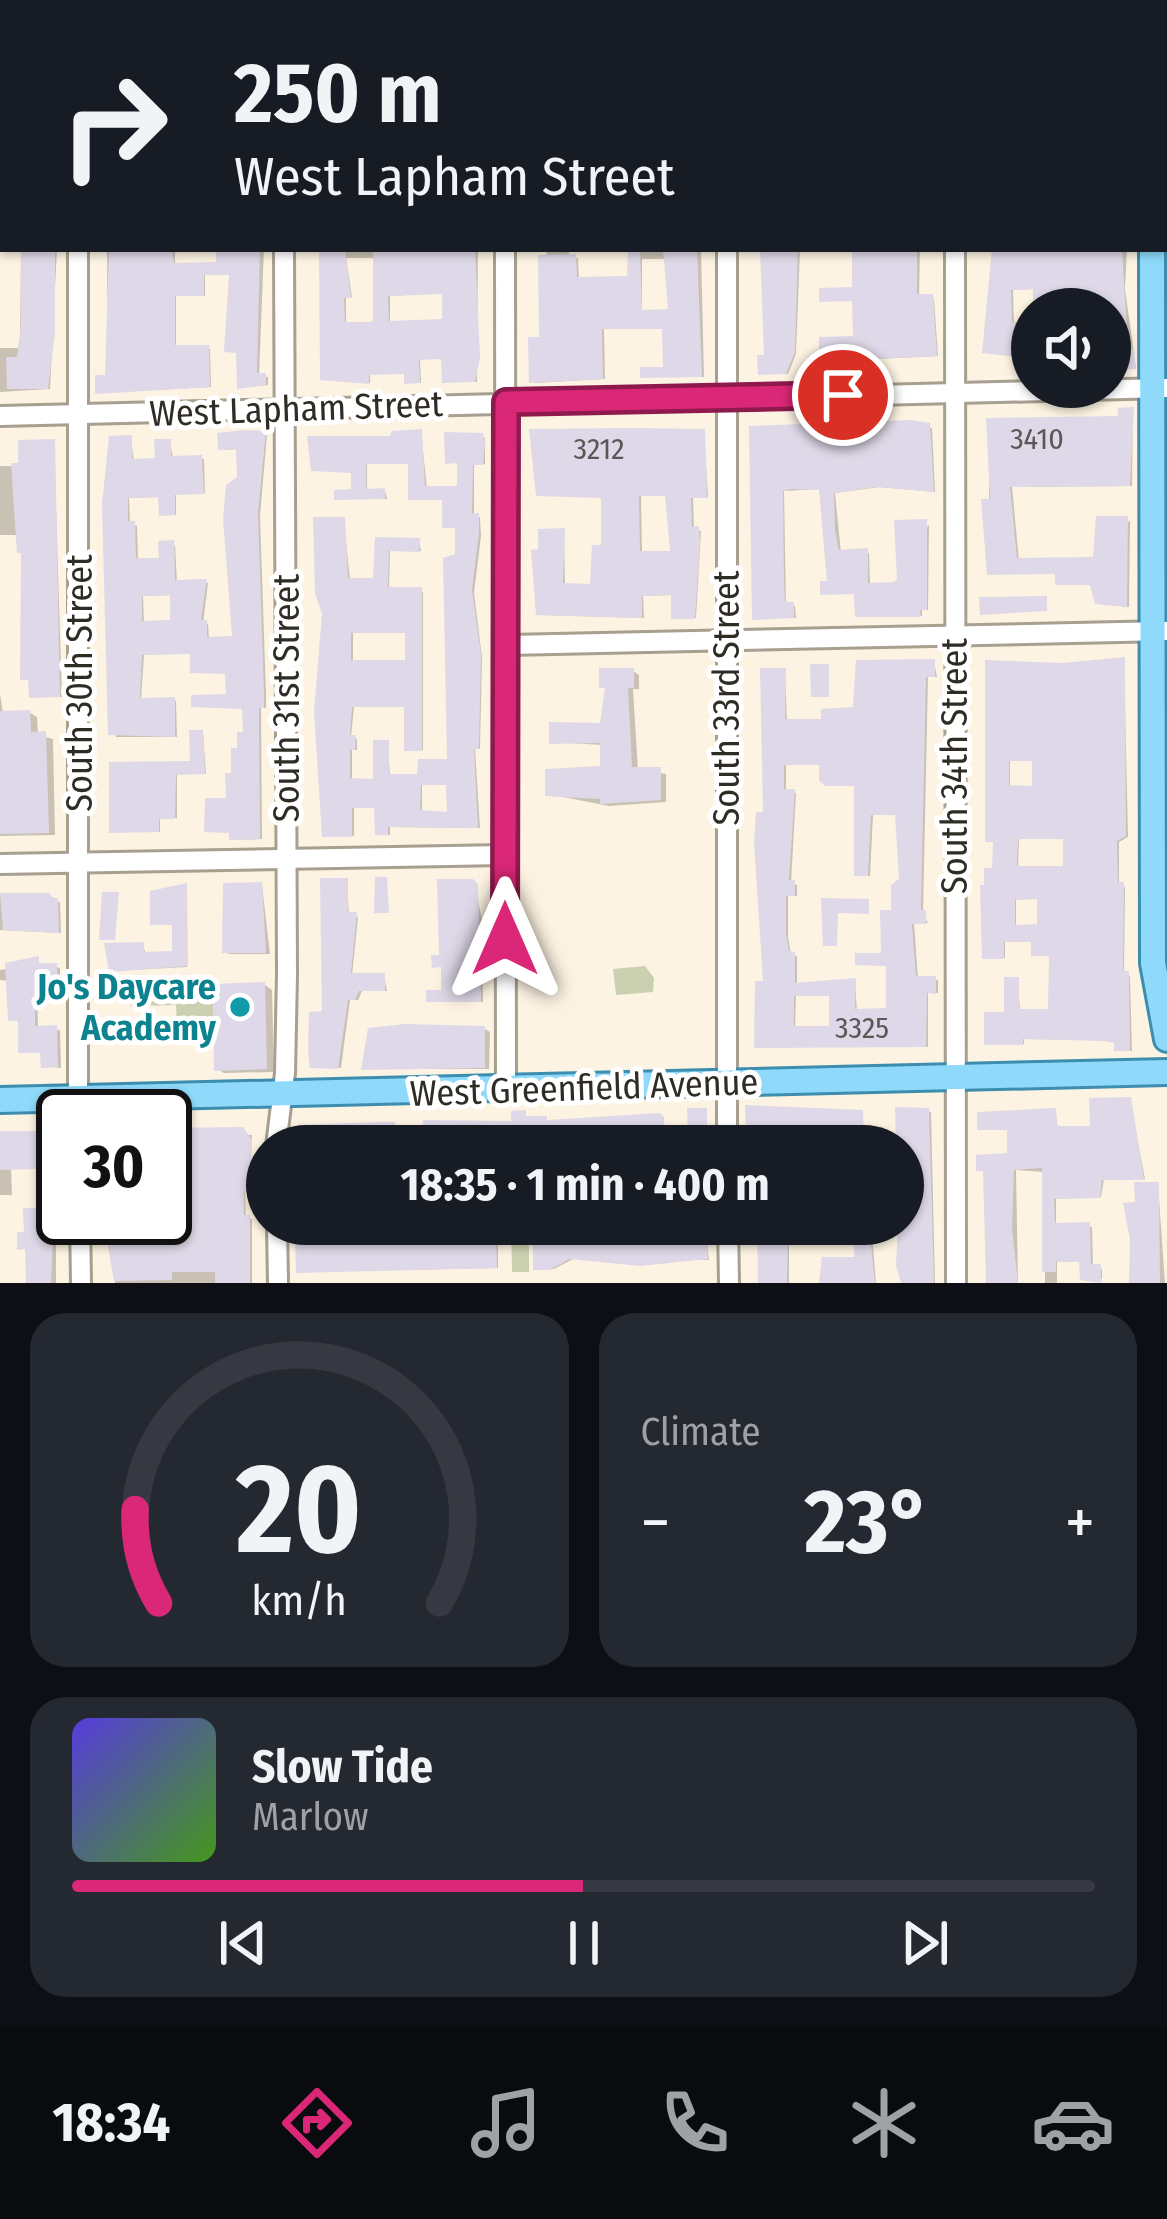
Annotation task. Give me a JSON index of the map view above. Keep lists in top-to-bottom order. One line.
{"streets":{"main road":["West Greenfield Avenue"],"street":["West Lapham Street","South 30th Street","South 31st Street","South 33rd Street","South 34th Street"]},"crossings":[["West Lapham Street","South 30th Street"],["West Lapham Street","South 31st Street"],["West Lapham Street","South 33rd Street"],["West Lapham Street","South 34th Street"],["South 31st Street","West Greenfield Avenue"],["South 33rd Street","West Greenfield Avenue"],["South 34th Street","West Greenfield Avenue"]],"places":["Jo's Daycare Academy"],"house_numbers":["3410","3212","3325"],"page":{"turn":["250 m","West Lapham Street"],"limit":"30","trip":"18:35 · 1 min · 400 m","tile":"Climate","heat":["−","23°","+"],"song":["Slow Tide","Marlow"],"tabs":"18:34","gauge":["20","km/h"]}}
